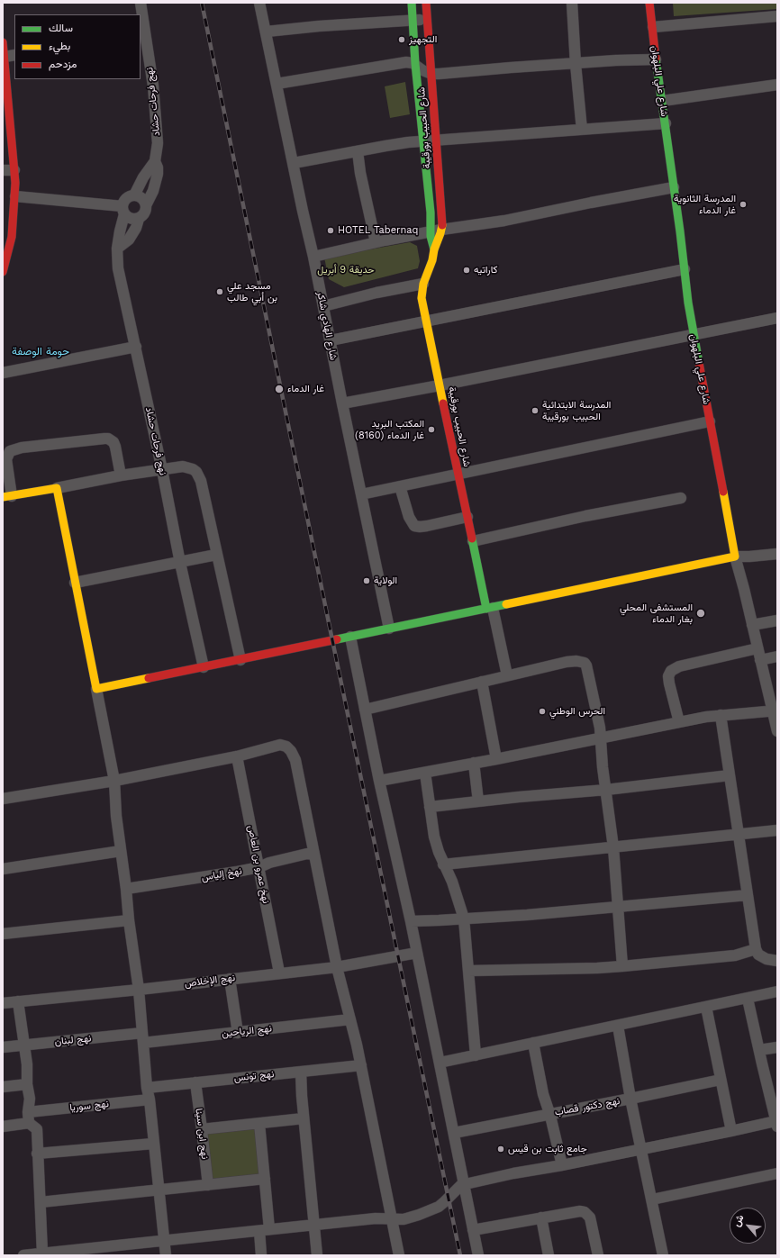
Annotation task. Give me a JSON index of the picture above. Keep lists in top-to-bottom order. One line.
{"streets":{"street":["شارع علي البلهوان","نهج فرحات حشاد","شارع الحبيب بورقيبة","شارع الهادي شاكر","نهخ عمرو بن العاص","نهخ إلياس","نهج الإخلاص","نهج الرياحين","نهج لبنان","نهج تونس","نهج سوريا","نهج دكتور قصاب","نهج ابن سينا"]},"crossings":[["نهخ عمرو بن العاص","نهخ إلياس"],["نهخ عمرو بن العاص","نهج الإخلاص"],["نهج الرياحين","نهج لبنان"],["نهج تونس","نهج ابن سينا"]],"districts":["حومة الوصفة"],"parks":["حديقة 9 أبريل"],"places":["التجهيز","المدرسة الثانوية غار الدماء","HOTEL Tabernaq","كاراتيه","مسجد علي بن أبي طالب","غار الدماء","المدرسة الابتدائية الحبيب بورقيبة","المكتب البريد غار الدماء (8160)","الولاية","المستشفى المحلي بغار الدماء","الحرس الوطني","جامع ثابت بن قیس"],"legend":["سالك","بطيء","مزدحم"],"north":"top left"}
